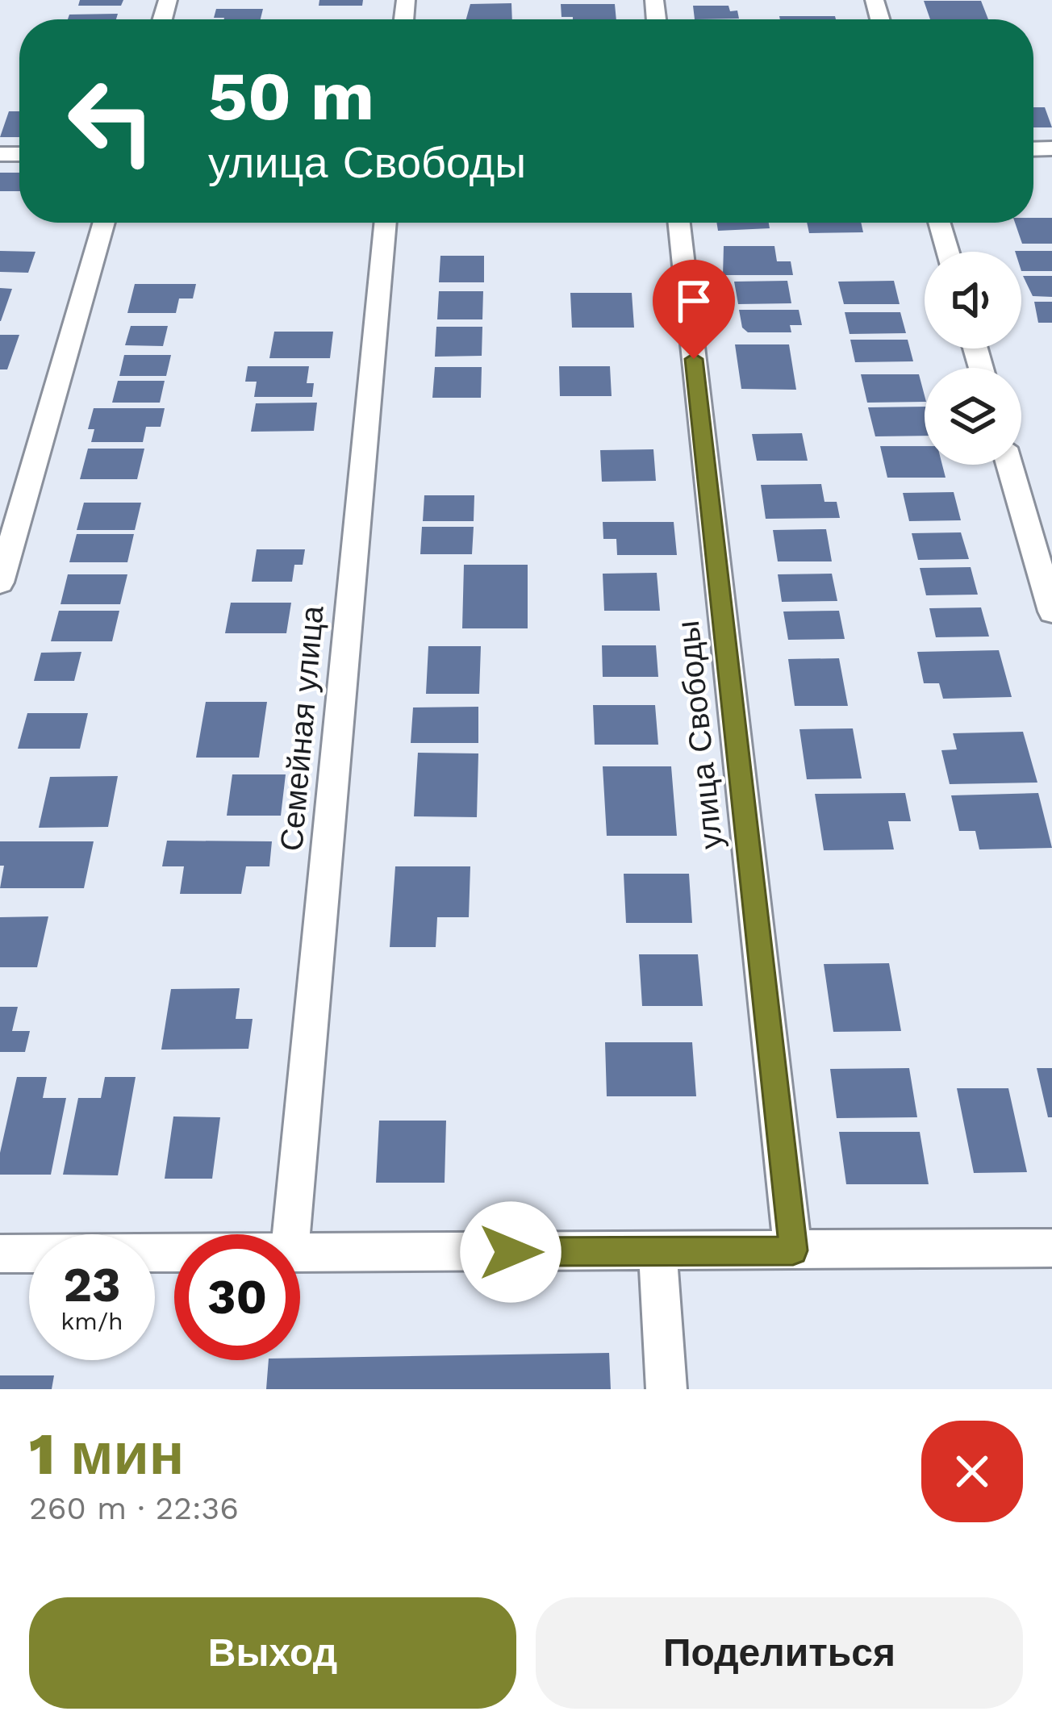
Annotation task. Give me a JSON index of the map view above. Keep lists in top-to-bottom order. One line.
{"streets":{"street":["Семейная улица","улица Свободы"]},"page":{"turn":["50 m","улица Свободы"],"speed":"23 km/h","limit":"30","heading":["1 мин","260 m · 22:36"],"buttons":["Выход","Поделиться"]}}
